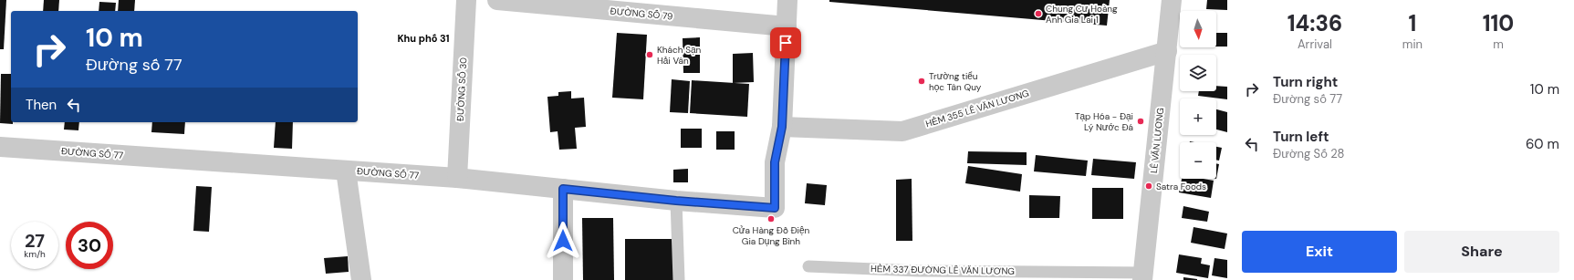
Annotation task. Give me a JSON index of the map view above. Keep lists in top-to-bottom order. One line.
{"streets":{"street":["ĐƯỜNG SỐ 79","ĐƯỜNG SỐ 30","HẺM 355 LÊ VĂN LƯƠNG","LÊ VĂN LƯƠNG","ĐƯỜNG SỐ 77"],"lane":["HẺM 337 ĐƯỜNG LÊ VĂN LƯƠNG"]},"crossings":[["ĐƯỜNG SỐ 30","ĐƯỜNG SỐ 77"],["HẺM 355 LÊ VĂN LƯƠNG","LÊ VĂN LƯƠNG"],["HẺM 355 LÊ VĂN LƯƠNG","ĐƯỜNG SỐ 77"],["LÊ VĂN LƯƠNG","HẺM 337 ĐƯỜNG LÊ VĂN LƯƠNG"]],"districts":["Khu phố 31"],"places":["Chung Cư Hoàng Anh Gia Lai 1","Khách Sạn Hải Vân","Trường tiểu học Tân Quy","Tạp Hóa - Đại Lý Nước Đá","Satra Foods","Cửa Hàng Đồ Điện Gia Dụng Bình"],"north":"bottom","page":{"eta":["14:36","Arrival","1","min","110","m"],"map_buttons":["+","−"],"turn":["10 m","Đường số 77"],"list":[{"name":"Turn right","note":"Đường số 77","value":"10 m"},{"name":"Turn left","note":"Đường Số 28","value":"60 m"}],"then":"Then","speed":"27 km/h","limit":"30","buttons":["Exit","Share"]}}
